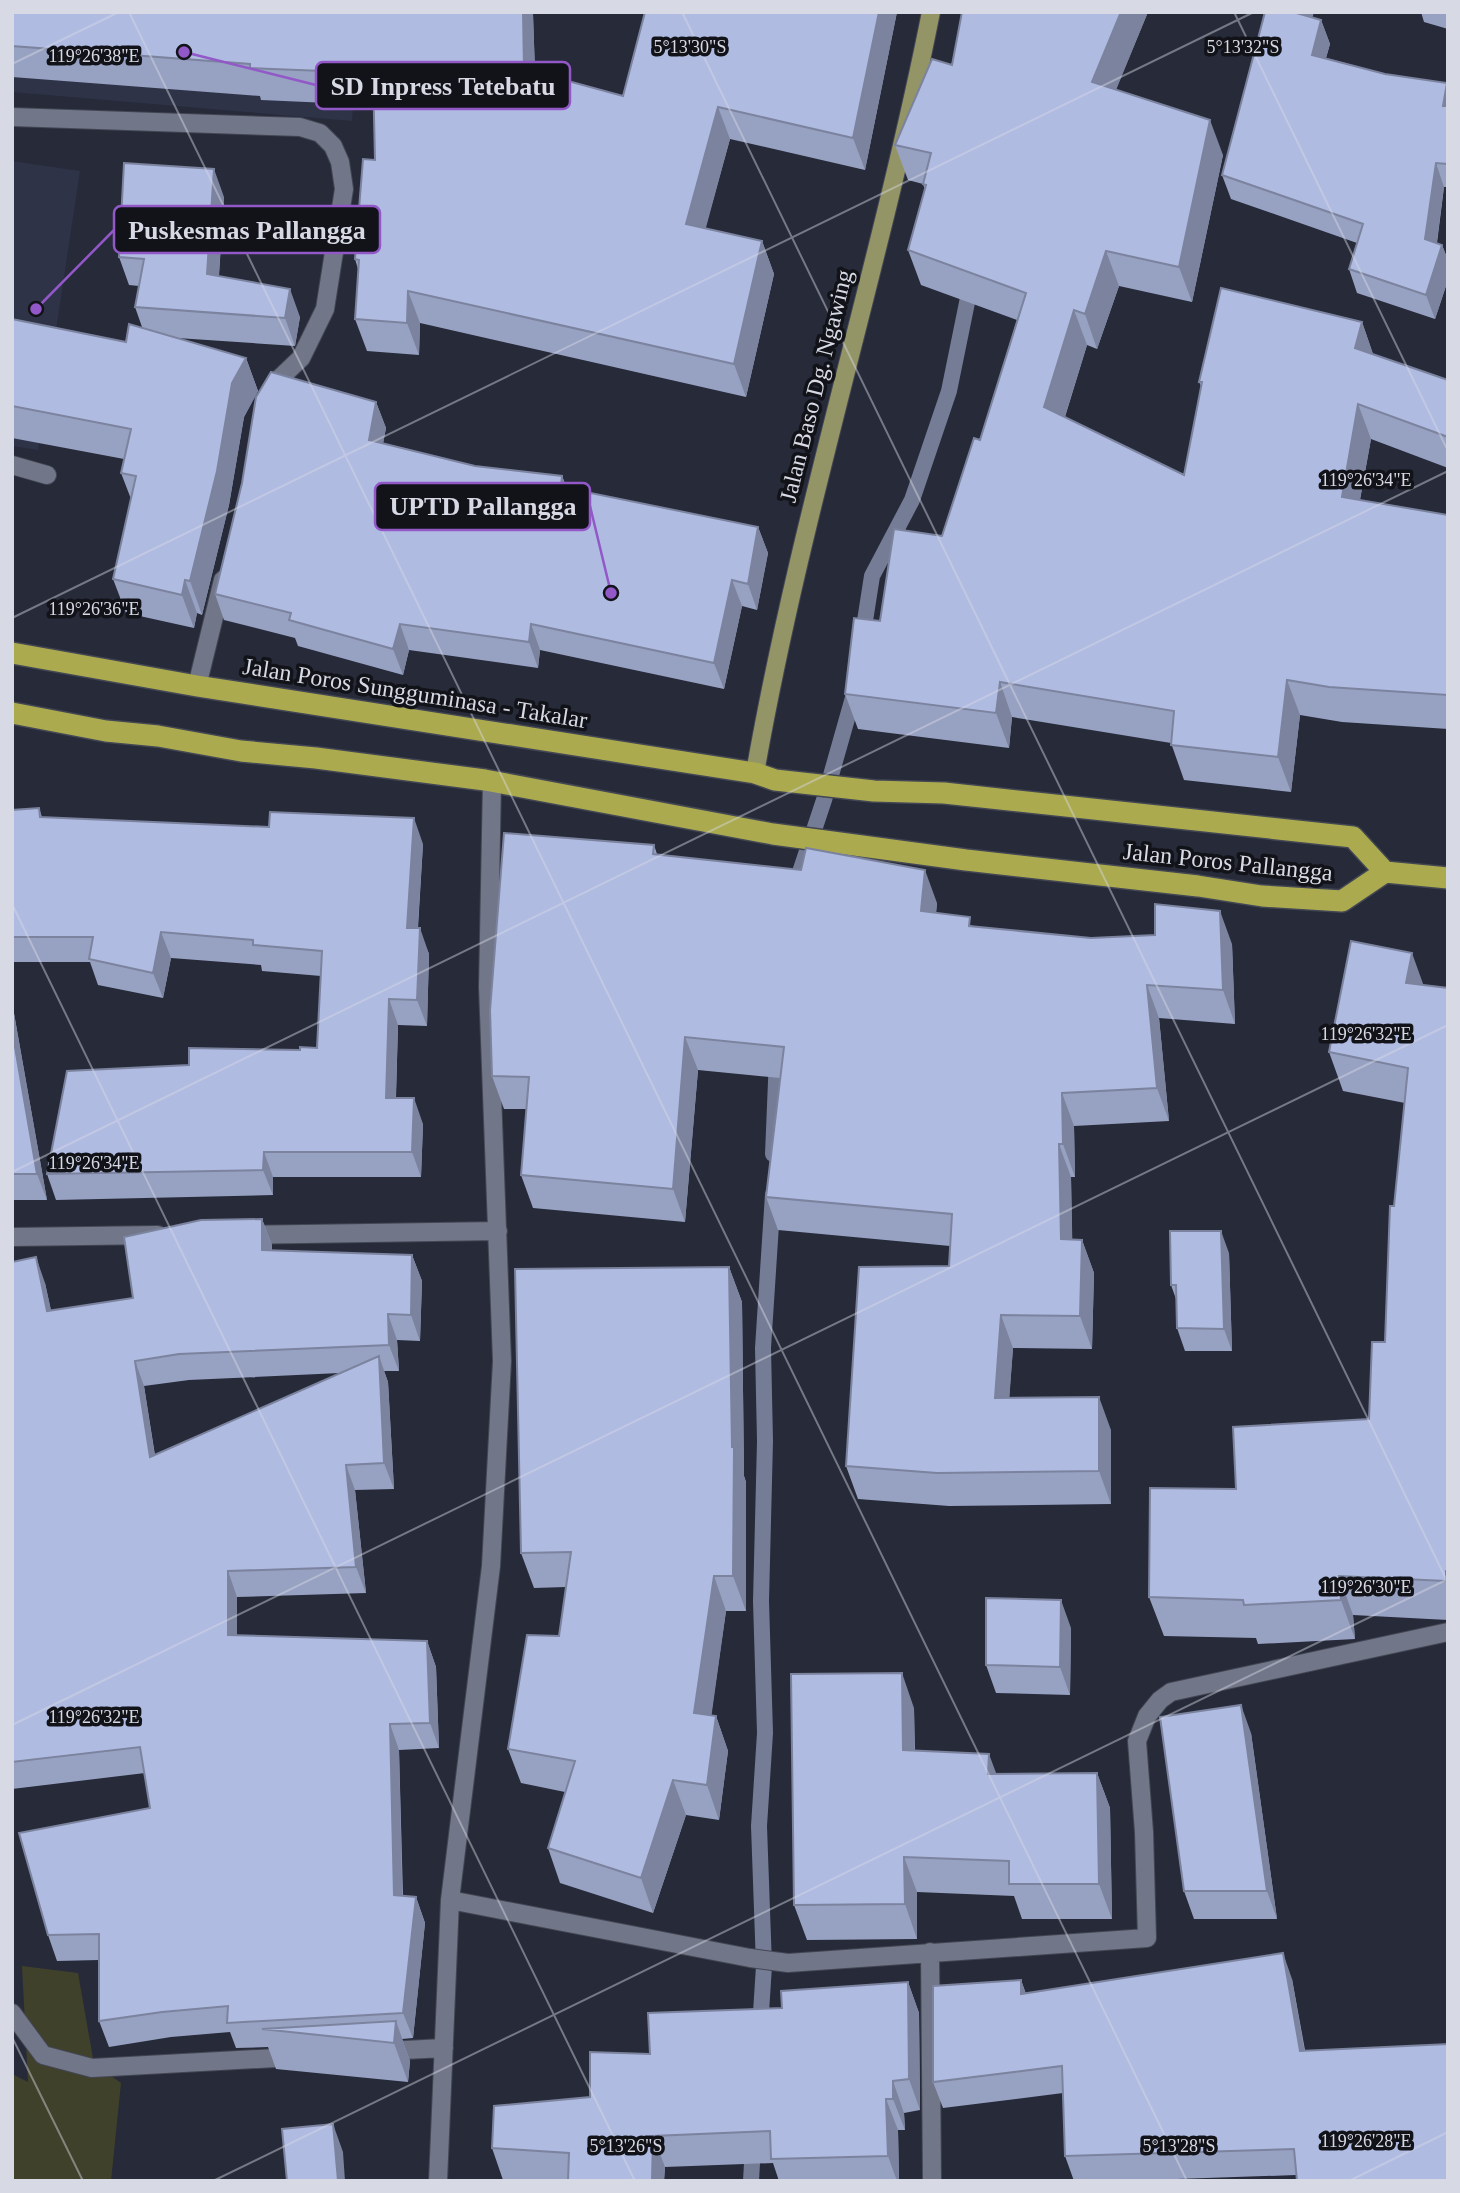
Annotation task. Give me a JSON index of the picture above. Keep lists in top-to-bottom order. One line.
{"streets":{"highway":["Jalan Poros Sungguminasa - Takalar","Jalan Poros Pallangga"],"main road":["Jalan Baso Dg. Ngawing"]},"crossings":[["Jalan Baso Dg. Ngawing","Jalan Poros Sungguminasa - Takalar"],["Jalan Poros Sungguminasa - Takalar","Jalan Poros Pallangga"]],"places":["SD Inpress Tetebatu","Puskesmas Pallangga","UPTD Pallangga"],"coordinates":["5°13'30\"S","5°13'32\"S","119°26'38\"E","119°26'34\"E","119°26'36\"E","119°26'32\"E","119°26'30\"E","119°26'28\"E","5°13'26\"S","5°13'28\"S"]}
